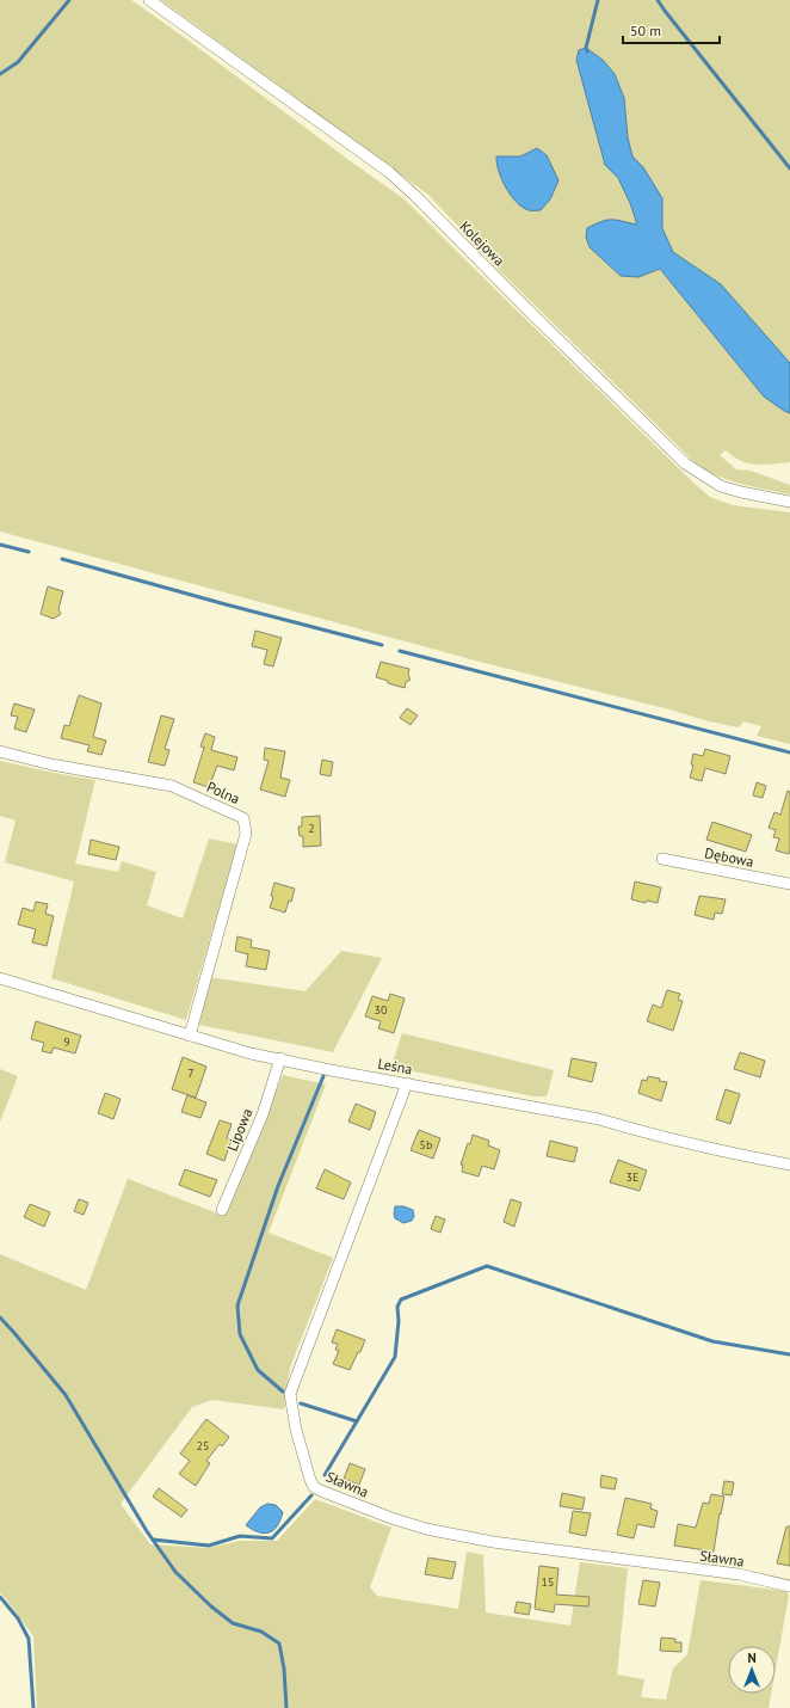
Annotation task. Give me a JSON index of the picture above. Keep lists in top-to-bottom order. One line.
{"streets":{"street":["Kolejowa","Polna","Dębowa","Leśna","Lipowa","Sławna"]},"crossings":[["Polna","Leśna"],["Leśna","Lipowa"],["Leśna","Sławna"]],"house_numbers":["2","30","9","7","5b","3E","25","15"],"scale_bar":"50 m","north":"top"}
